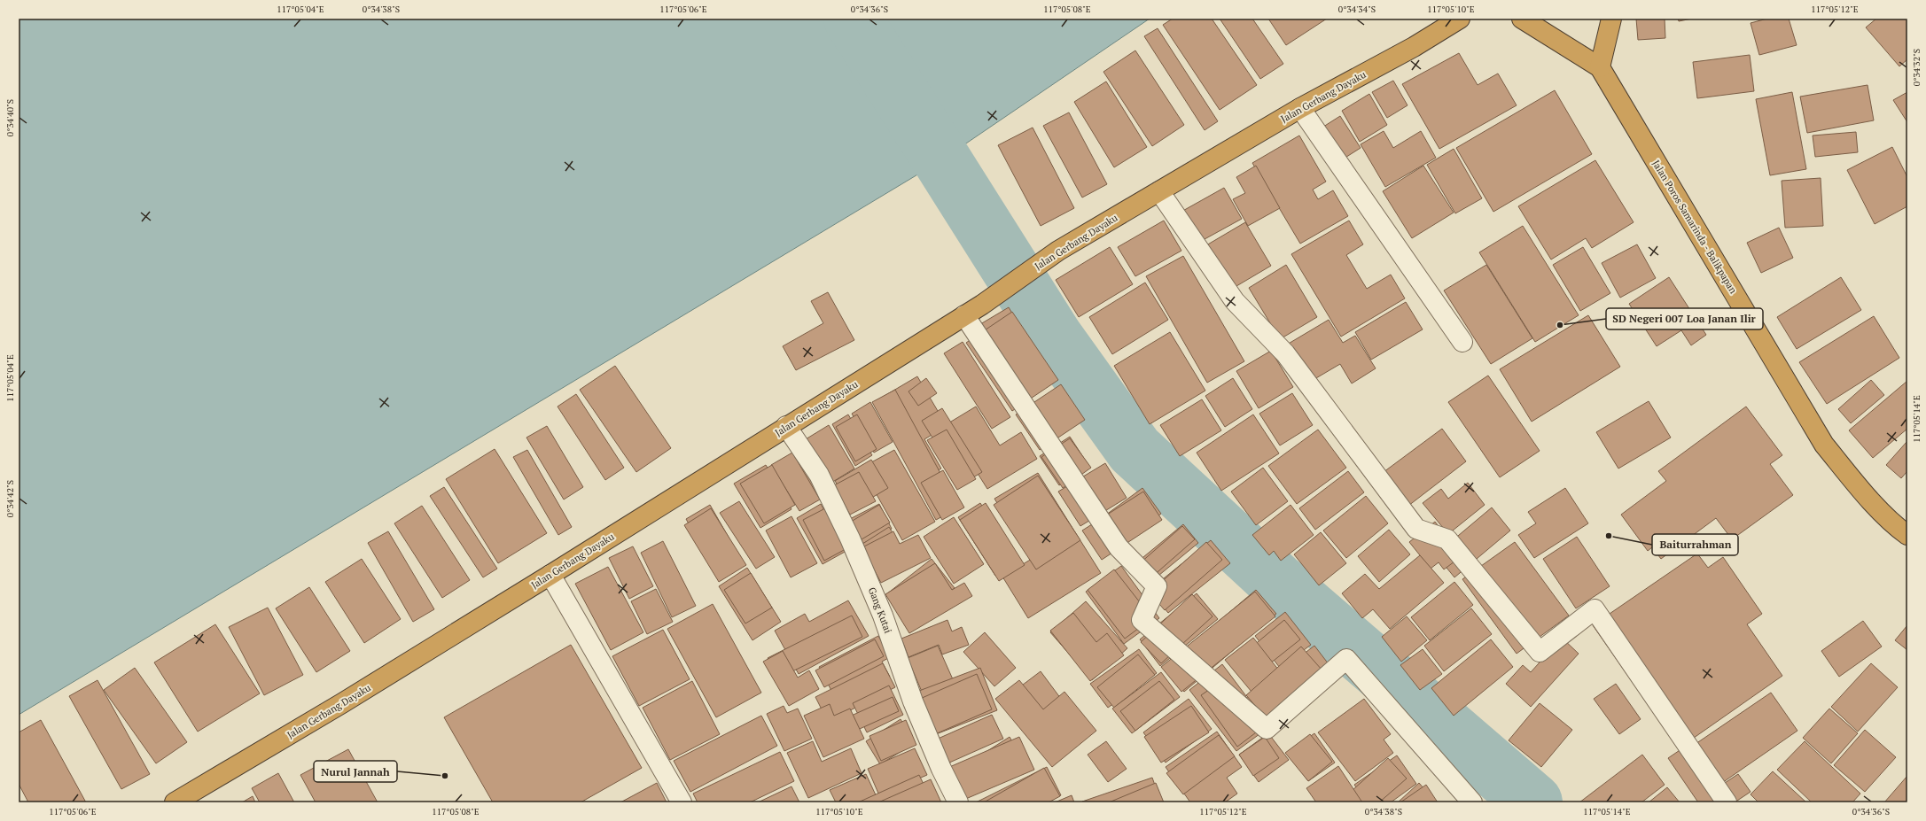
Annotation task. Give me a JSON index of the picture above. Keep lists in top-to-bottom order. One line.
{"streets":{"highway":["Jalan Gerbang Dayaku","Jalan Poros Samarinda - Balikpapan"],"street":["Gang Kutai"]},"crossings":[["Jalan Gerbang Dayaku","Gang Kutai"]],"places":["SD Negeri 007 Loa Janan Ilir","Baiturrahman","Nurul Jannah"],"coordinates":["117°05'04\"E","0°34'38\"S","117°05'06\"E","0°34'36\"S","117°05'08\"E","0°34'34\"S","117°05'10\"E","117°05'12\"E","0°34'32\"S","0°34'40\"S","117°05'14\"E","0°34'42\"S"]}
